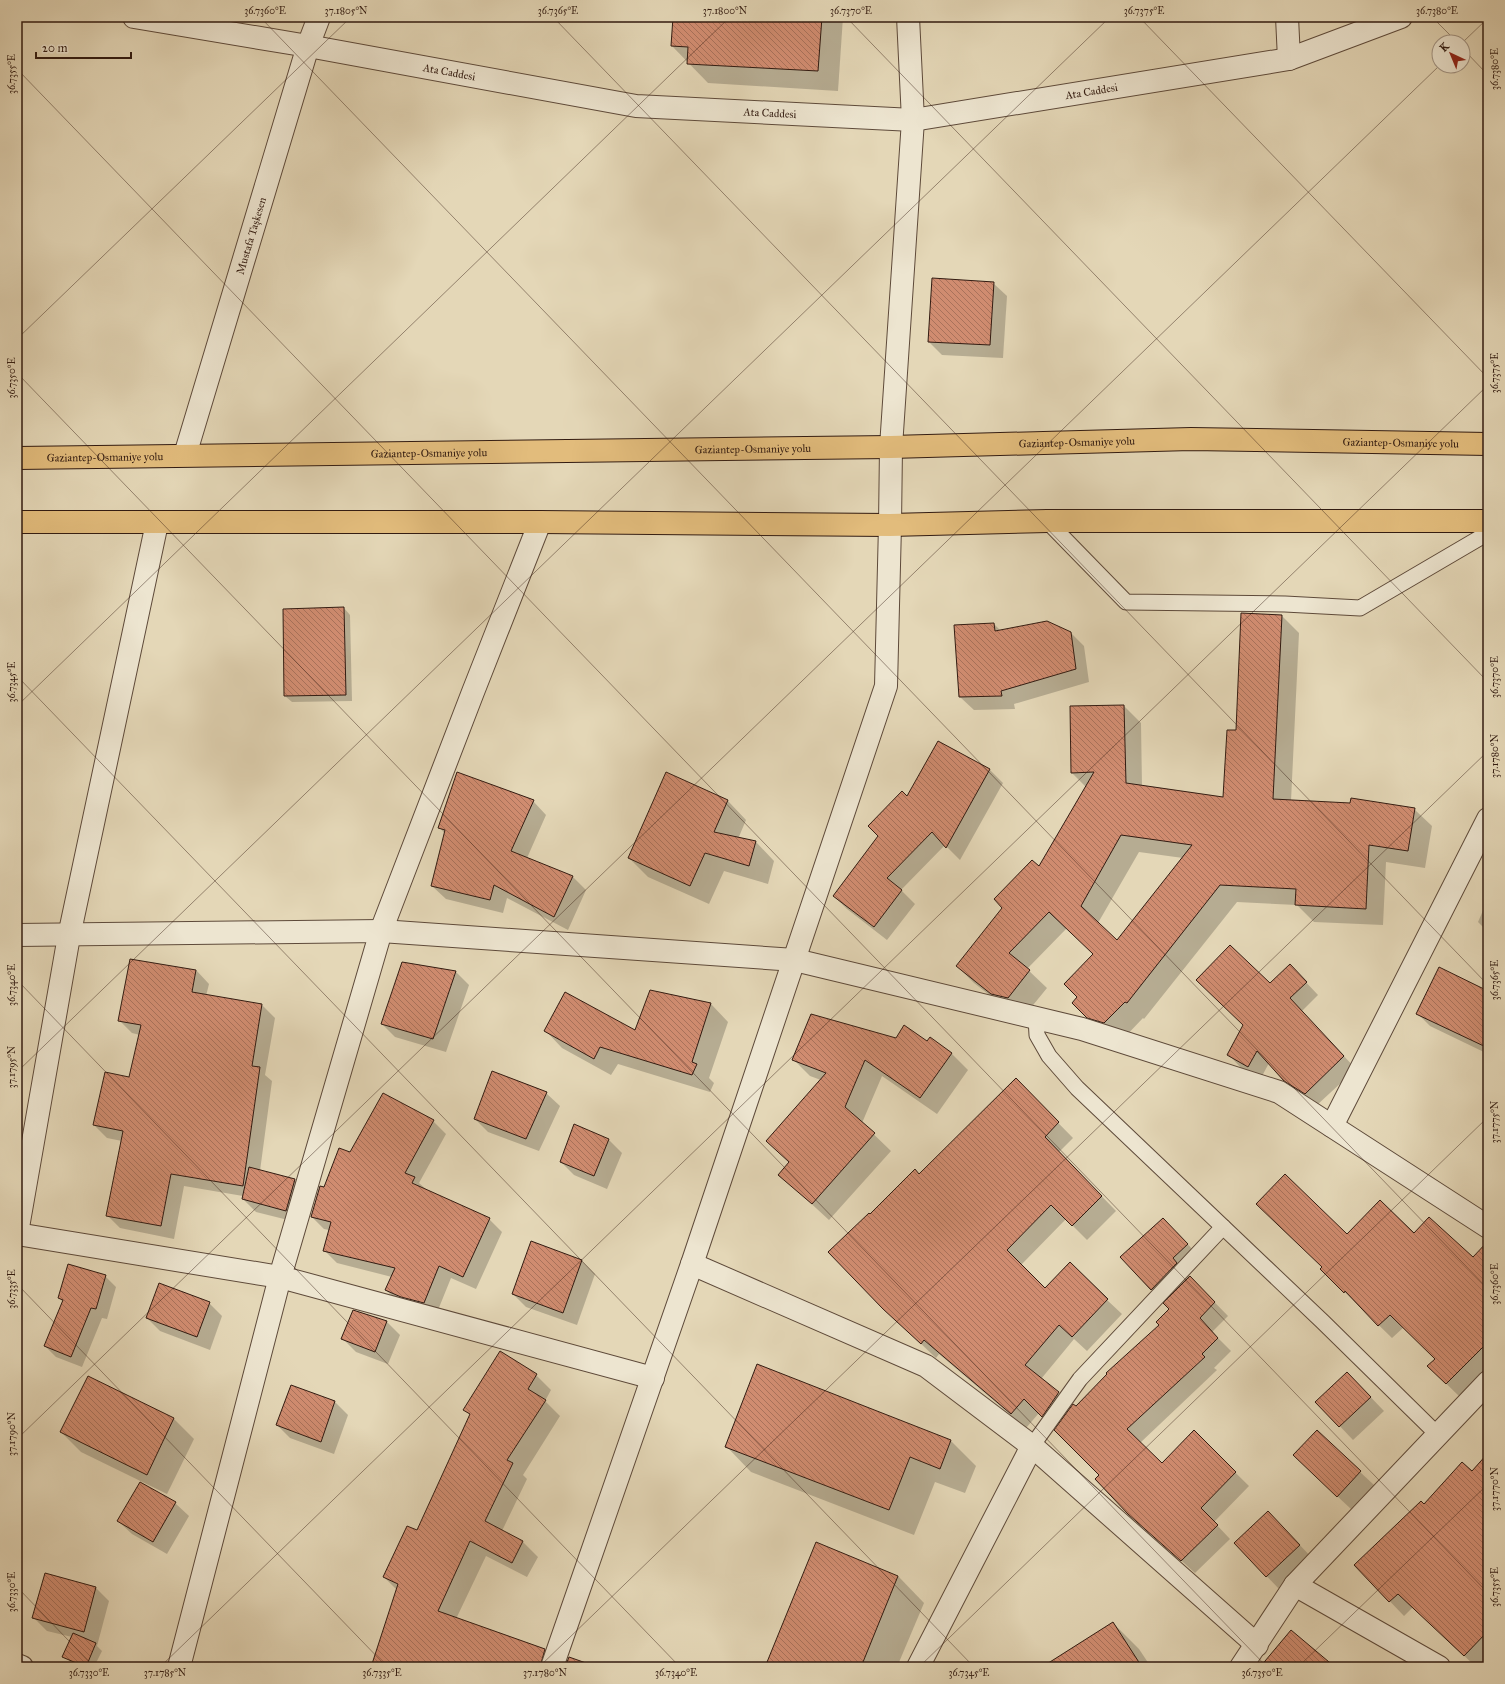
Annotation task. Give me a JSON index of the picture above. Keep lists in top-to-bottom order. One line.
{"streets":{"highway":["Gaziantep-Osmaniye yolu"],"street":["Ata Caddesi","Mustafa Taşkesen"]},"crossings":[["Ata Caddesi","Mustafa Taşkesen"],["Mustafa Taşkesen","Gaziantep-Osmaniye yolu"]],"scale_bar":"20 m","north":"top left","coordinates":["36.7360°E","37.1805°N","36.7365°E","37.1800°N","36.7370°E","36.7375°E","36.7380°E","36.7355°E","36.7350°E","36.7345°E","37.1780°N","36.7340°E","37.1795°N","37.1775°N","36.7335°E","37.1790°N","37.1770°N","36.7330°E","37.1785°N"]}
